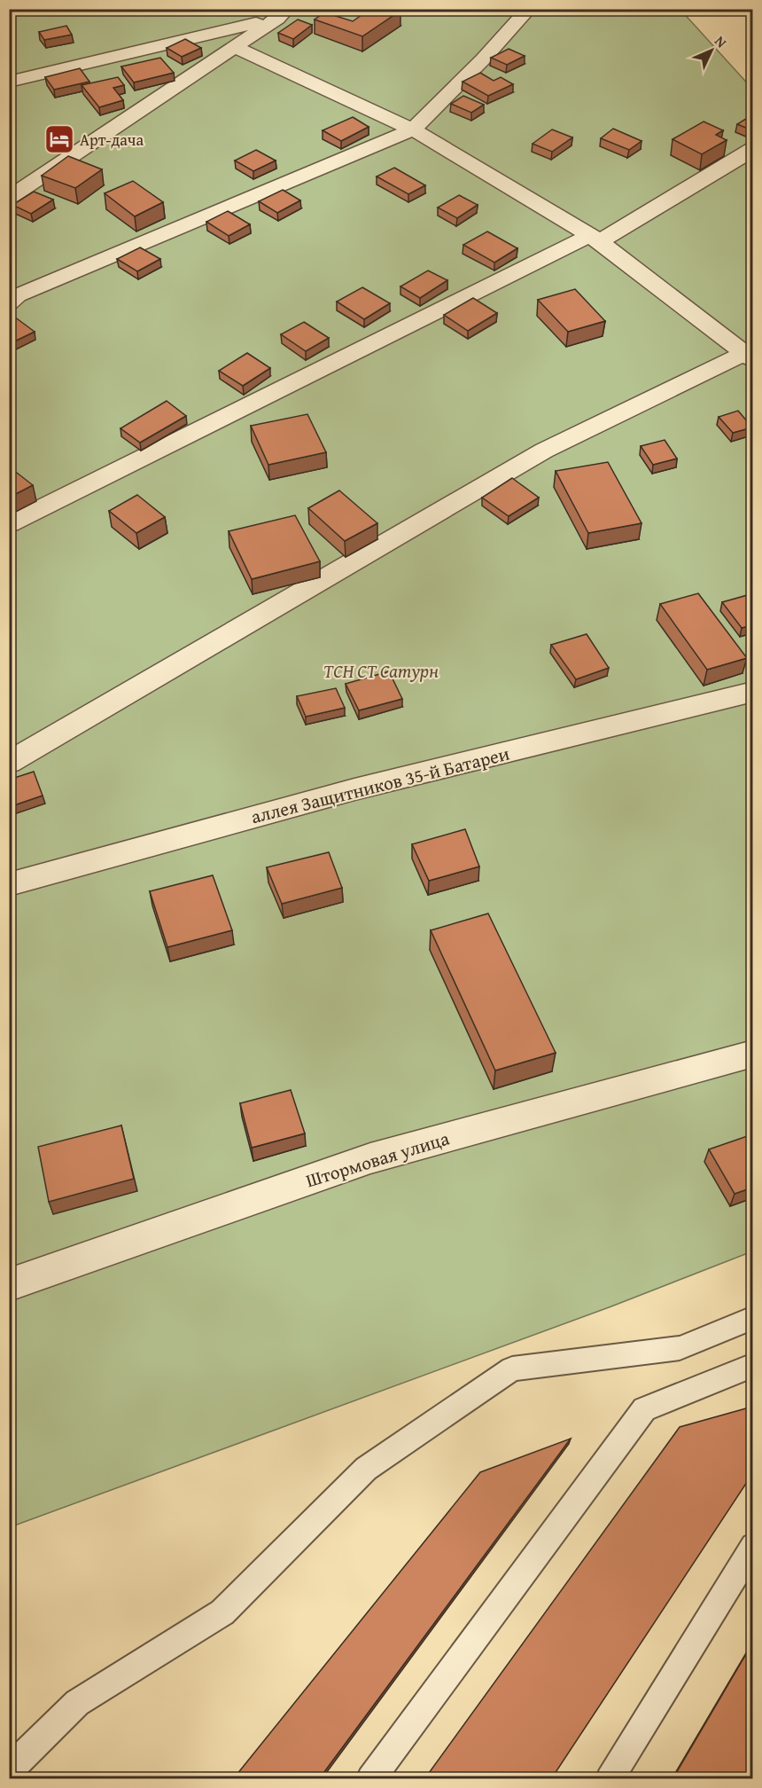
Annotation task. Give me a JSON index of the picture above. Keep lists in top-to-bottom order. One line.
{"streets":{"street":["аллея Защитников 35-й Батареи","Штормовая улица"]},"parks":["ТСН СТ Сатурн"],"places":{"hotel":["Арт-дача"]},"north":"top right"}
